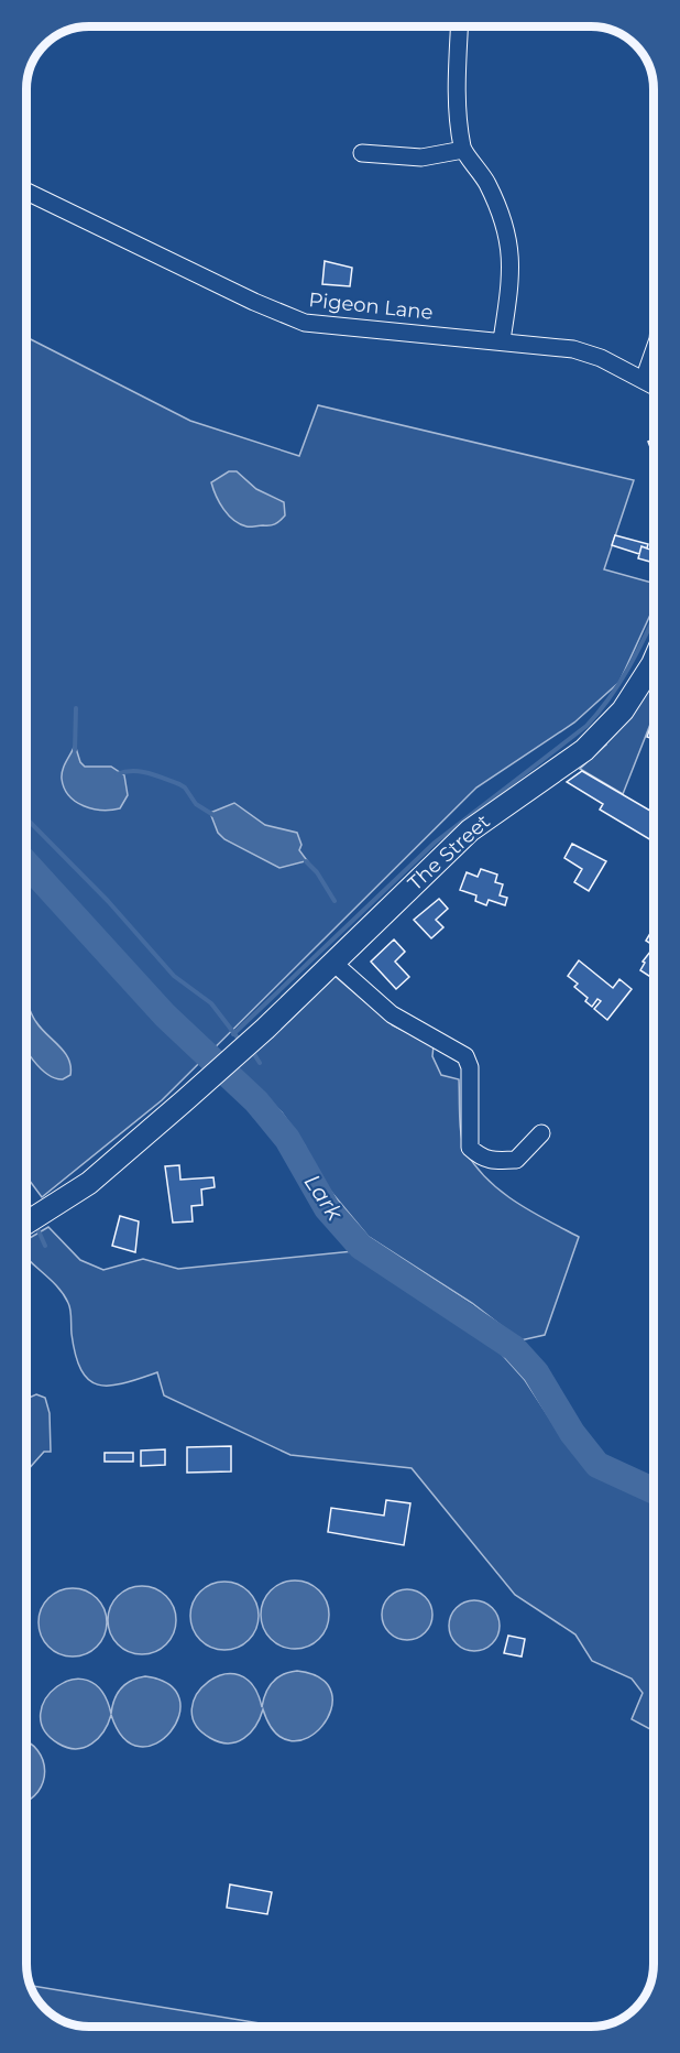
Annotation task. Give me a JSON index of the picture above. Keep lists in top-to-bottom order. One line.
{"streets":{"main road":["The Street"],"street":["Pigeon Lane"]},"water":["Lark"]}
